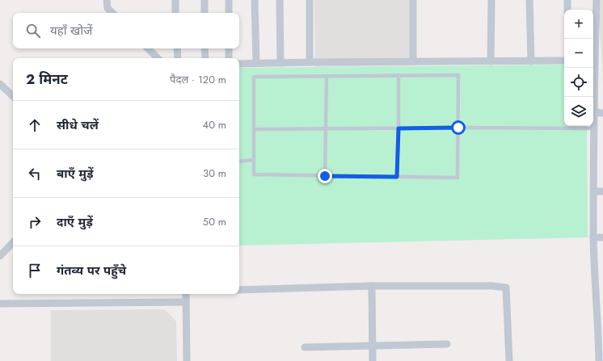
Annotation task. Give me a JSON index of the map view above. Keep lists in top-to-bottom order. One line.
{"page":{"map_buttons":["+","−"],"search":"यहाँ खोजें","heading":["2 मिनट","पैदल · 120 m"],"list":[["सीधे चलें","40 m"],["बाएँ मुड़ें","30 m"],["दाएँ मुड़ें","50 m"],"गंतव्य पर पहुँचे"]}}
